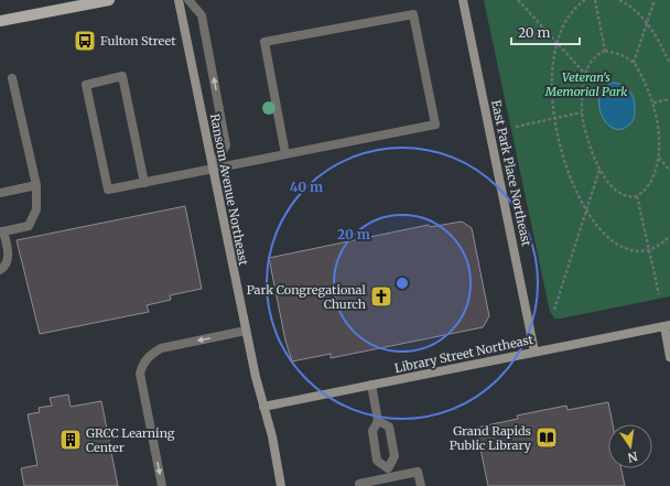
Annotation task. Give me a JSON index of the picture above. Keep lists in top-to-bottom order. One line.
{"streets":{"street":["East Park Place Northeast","Ransom Avenue Northeast","Library Street Northeast"]},"crossings":[["East Park Place Northeast","Library Street Northeast"],["Ransom Avenue Northeast","Library Street Northeast"]],"parks":["Veteran's Memorial Park"],"places":{"bus stop":["Fulton Street"],"church":["Park Congregational Church"],"library":["Grand Rapids Public Library"],"building":["GRCC Learning Center"]},"scale_bar":"20 m","north":"bottom","rings":["40 m","20 m"]}
